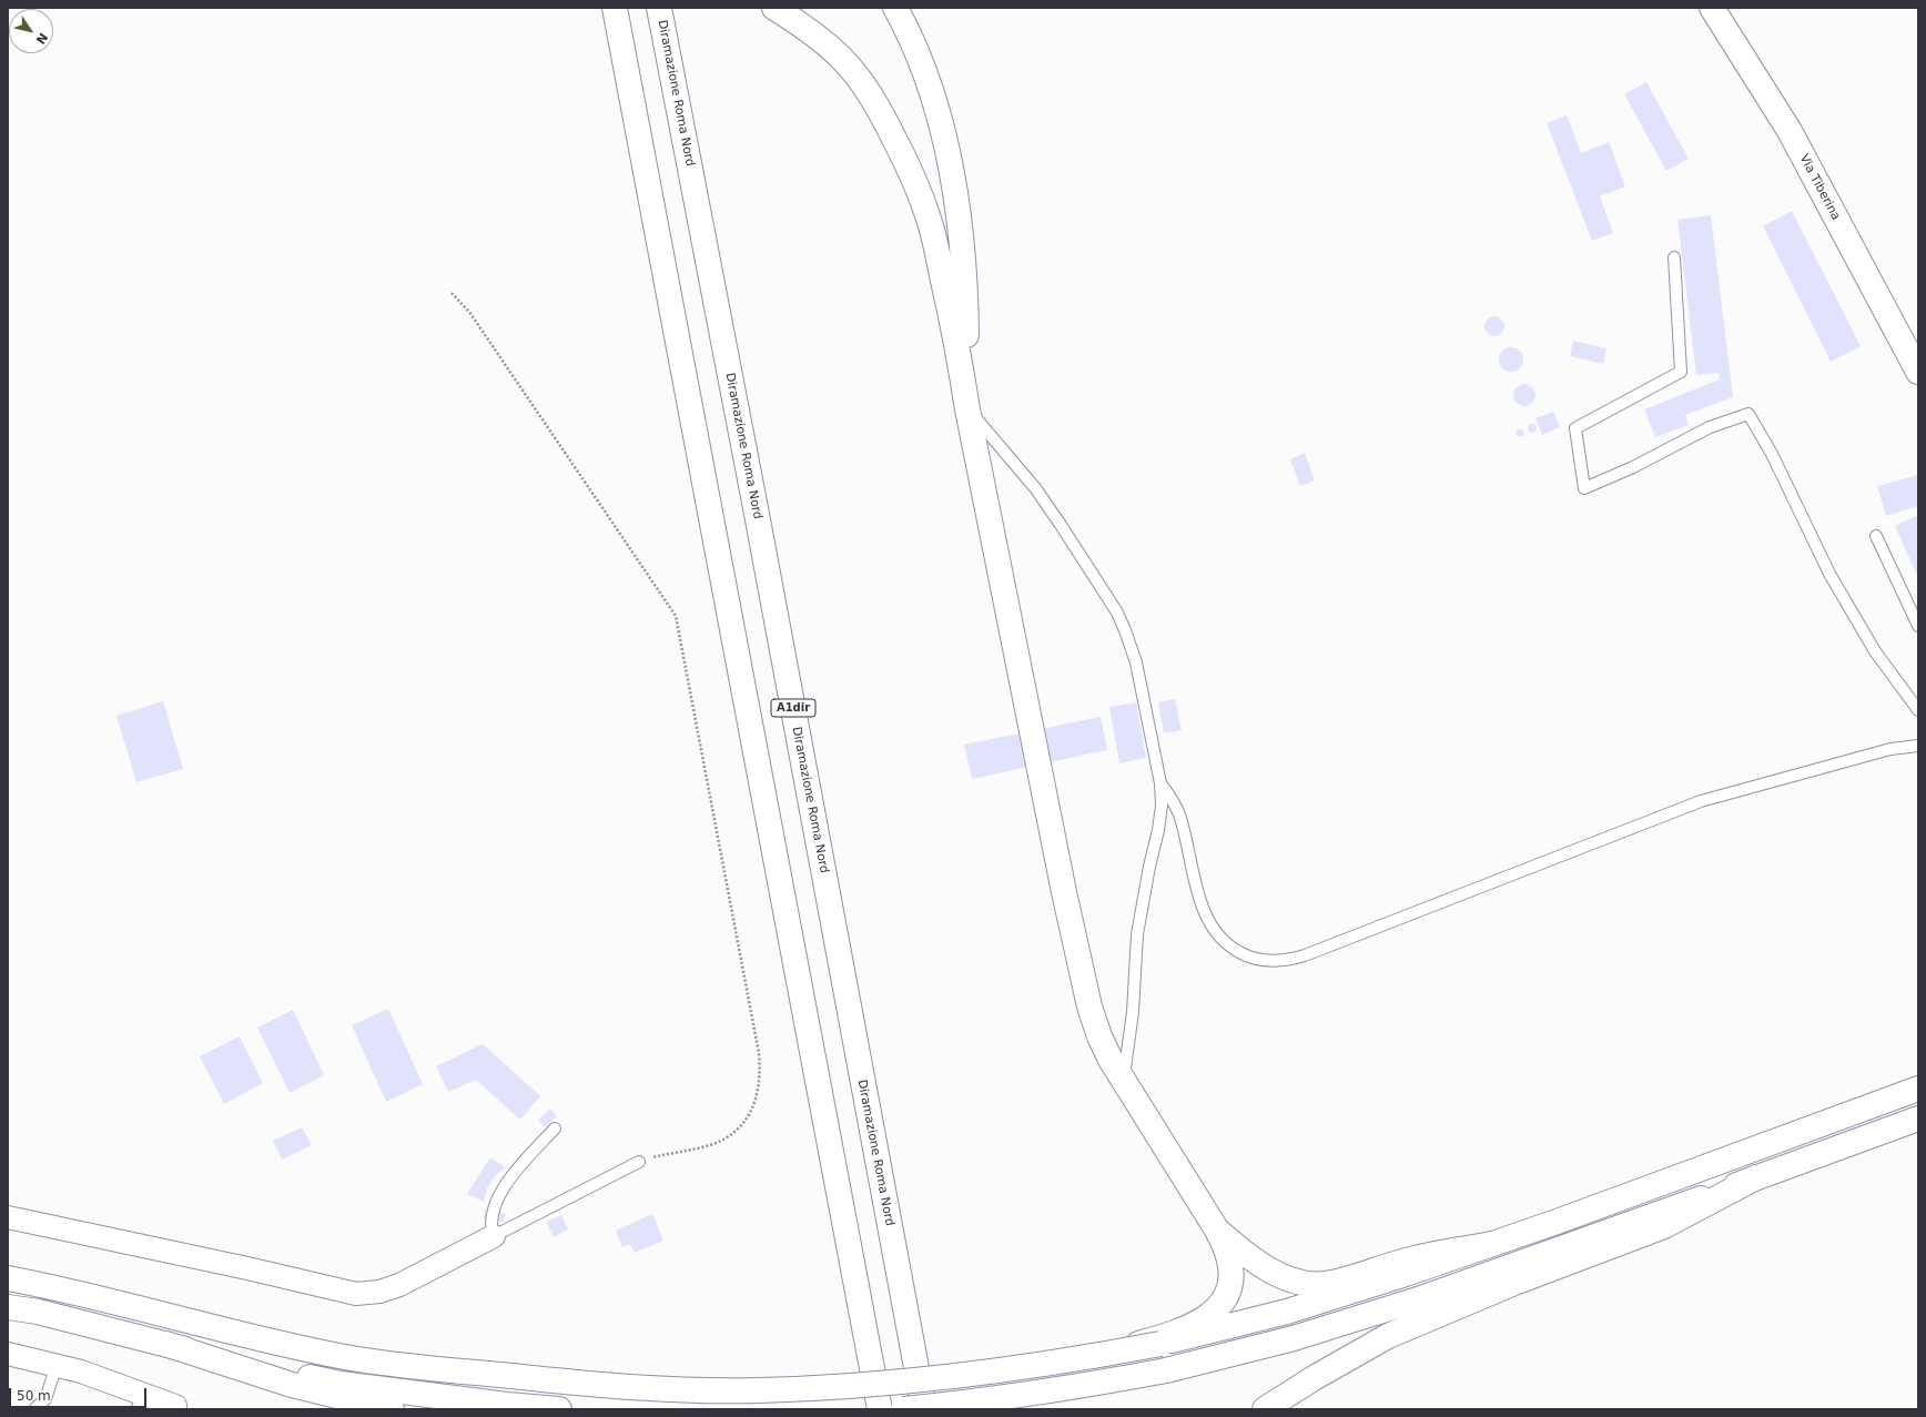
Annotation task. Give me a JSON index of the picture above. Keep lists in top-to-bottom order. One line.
{"streets":{"main road":["Diramazione Roma Nord","Via Tiberina","A1dir"]},"scale_bar":"50 m","north":"bottom right"}
